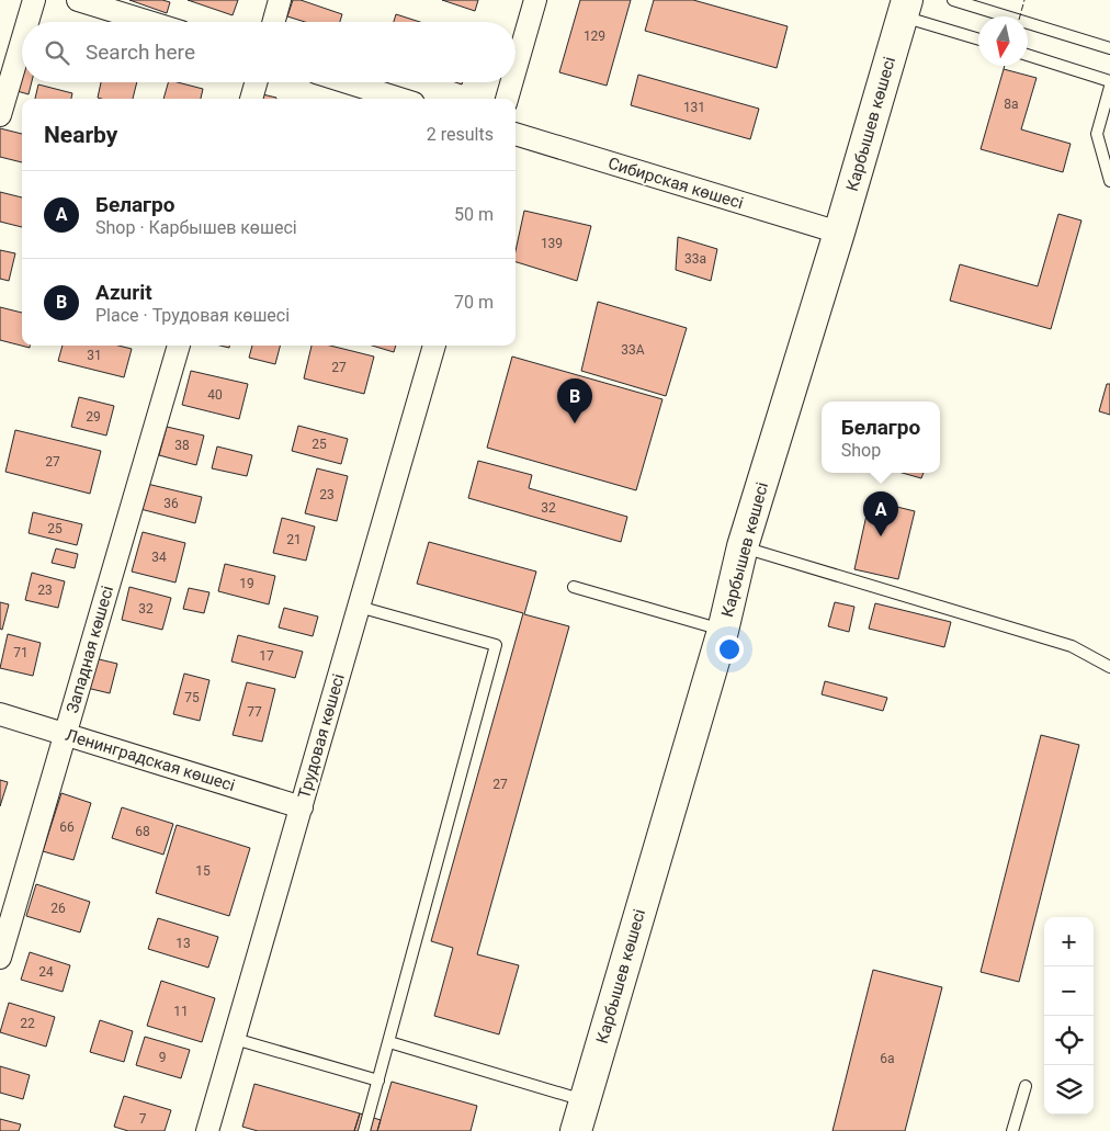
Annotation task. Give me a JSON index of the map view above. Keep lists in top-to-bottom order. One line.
{"streets":{"main road":["Карбышев көшесі"],"street":["Сибирская көшесі","Западная көшесі","Трудовая көшесі","Ленинградская көшесі"]},"crossings":[["Карбышев көшесі","Сибирская көшесі"],["Западная көшесі","Ленинградская көшесі"],["Трудовая көшесі","Ленинградская көшесі"]],"house_numbers":["129","8а","131","139","33а","33А","31","27","40","29","25","38","27","23","36","32","25","21","34","19","23","32","71","17","75","77","27","66","68","15","26","13","24","11","22","9","6а","7"],"north":"bottom","page":{"search":"Search here","heading":["Nearby","2 results"],"list":[{"mark":"A","name":"Белагро","note":"Shop · Карбышев көшесі","value":"50 m"},{"mark":"B","name":"Azurit","note":"Place · Трудовая көшесі","value":"70 m"}],"pins":["B","A"],"popup":["Белагро","Shop"],"map_buttons":["+","−"]}}
